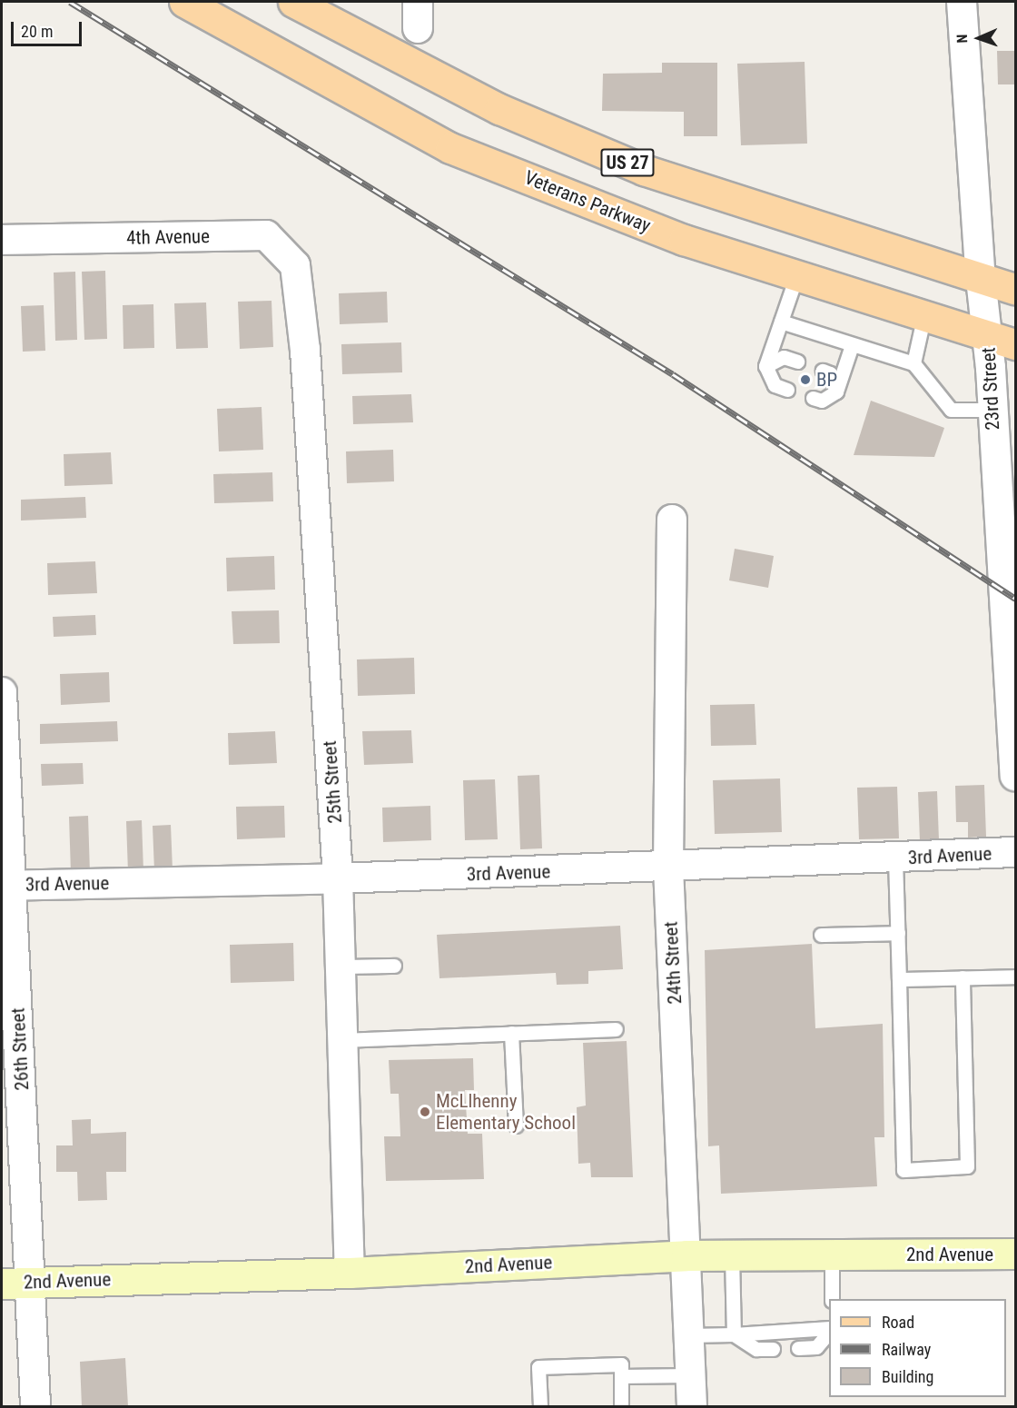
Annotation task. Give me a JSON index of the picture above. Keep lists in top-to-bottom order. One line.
{"streets":{"main road":["US 27","Veterans Parkway","2nd Avenue"],"street":["4th Avenue","23rd Street","25th Street","3rd Avenue","24th Street","26th Street"]},"crossings":[["US 27","23rd Street"],["Veterans Parkway","23rd Street"],["4th Avenue","25th Street"],["25th Street","3rd Avenue"],["25th Street","2nd Avenue"],["3rd Avenue","24th Street"],["3rd Avenue","26th Street"],["24th Street","2nd Avenue"],["26th Street","2nd Avenue"]],"places":["BP","McLlhenny Elementary School"],"legend":["Road","Railway","Building"],"scale_bar":"20 m","north":"left"}
